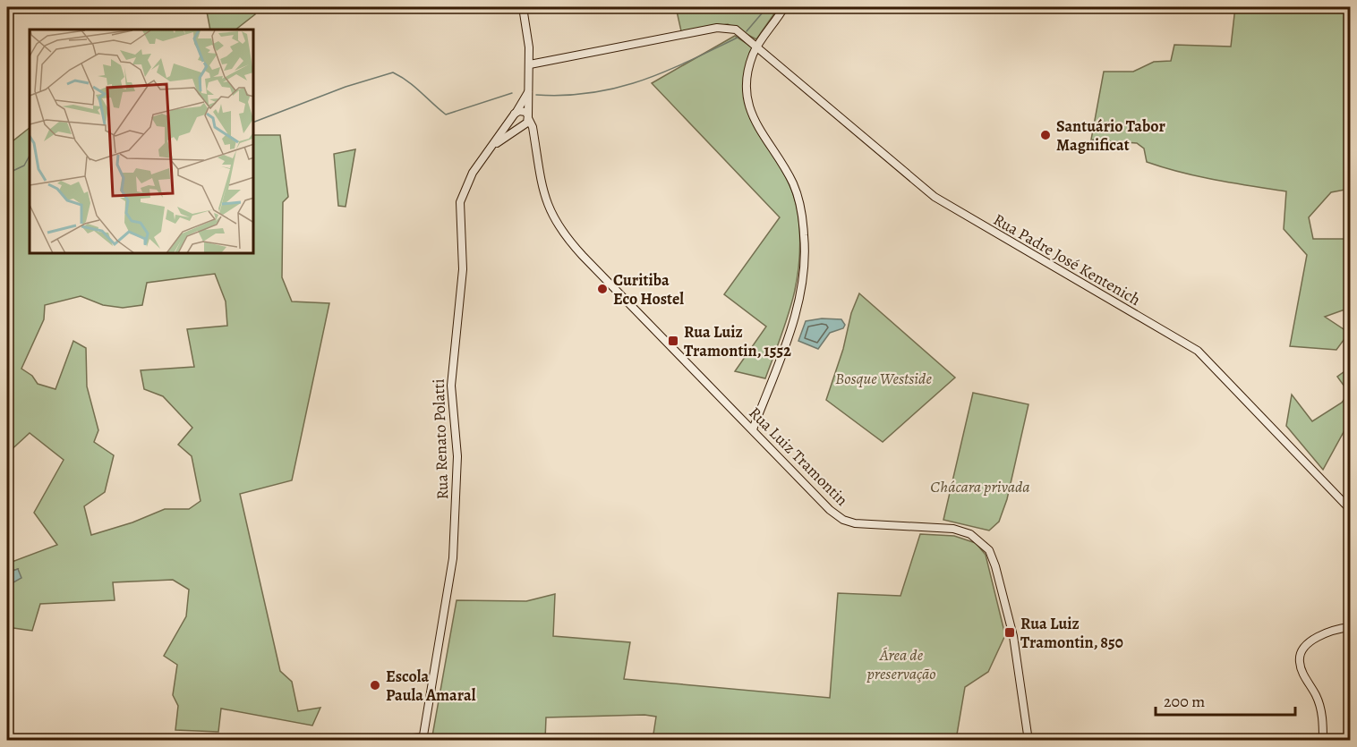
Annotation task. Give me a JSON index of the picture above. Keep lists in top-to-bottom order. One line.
{"streets":{"main road":["Rua Padre José Kentenich","Rua Renato Polatti","Rua Luiz Tramontin"]},"crossings":[["Rua Padre José Kentenich","Rua Luiz Tramontin"],["Rua Renato Polatti","Rua Luiz Tramontin"]],"parks":["Bosque Westside","Chácara privada","Área de preservação"],"places":{"other":["Santuário Tabor Magnificat","Curitiba Eco Hostel","Escola Paula Amaral"],"transit":["Rua Luiz Tramontin, 1552","Rua Luiz Tramontin, 850"]},"scale_bar":"200 m"}
